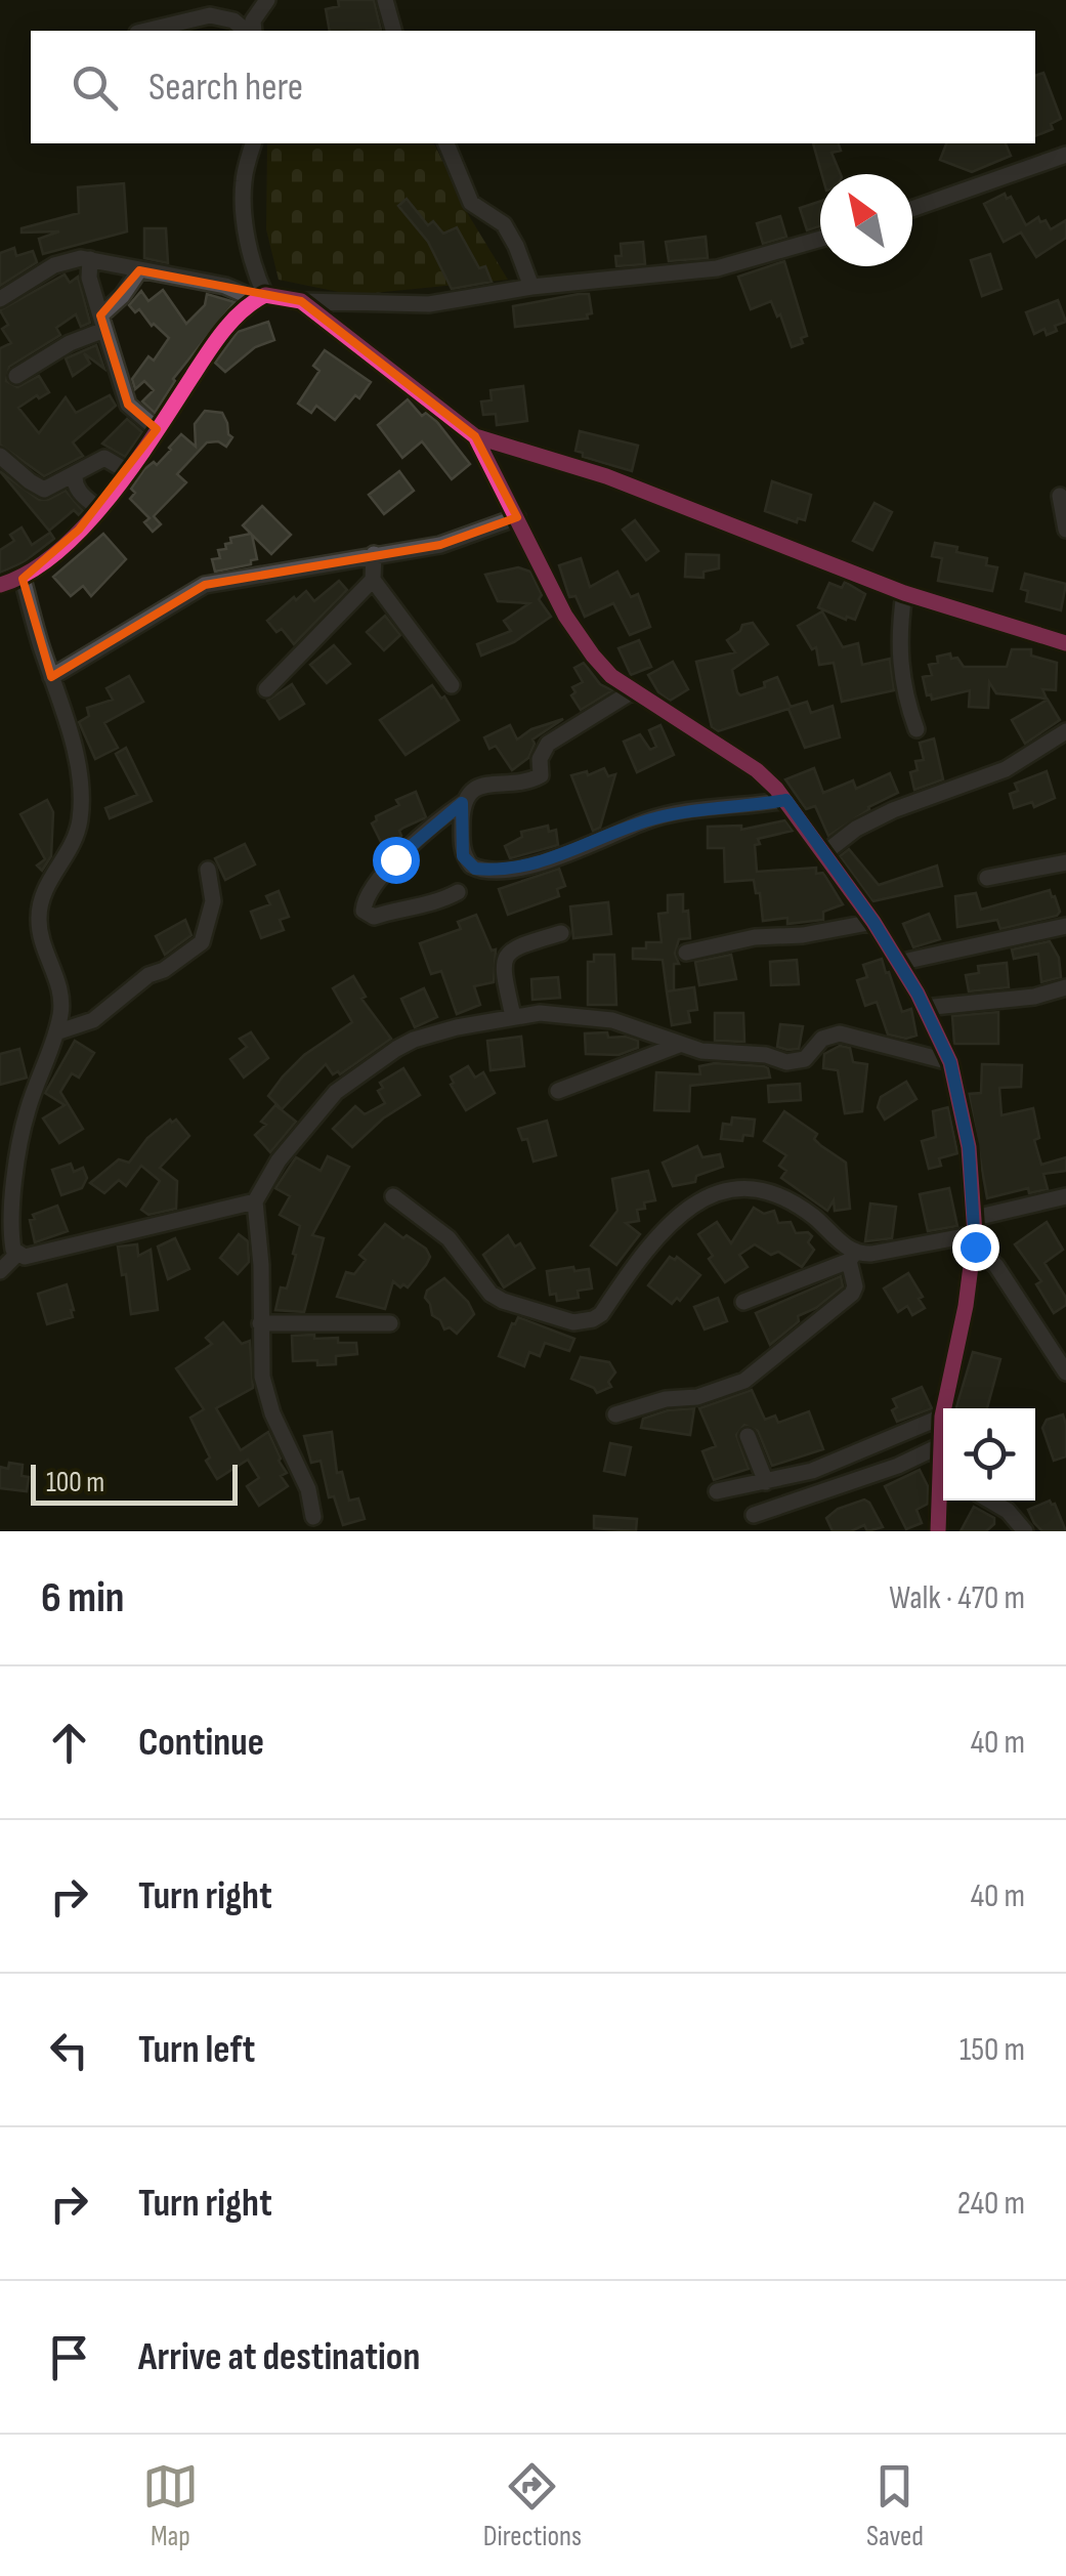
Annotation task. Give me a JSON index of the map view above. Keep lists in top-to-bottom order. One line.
{"scale_bar":"100 m","north":"top left","page":{"search":"Search here","scale":"100 m","heading":["6 min","Walk · 470 m"],"list":[["Continue","40 m"],["Turn right","40 m"],["Turn left","150 m"],["Turn right","240 m"],"Arrive at destination"],"nav":["Map","Directions","Saved"]}}
